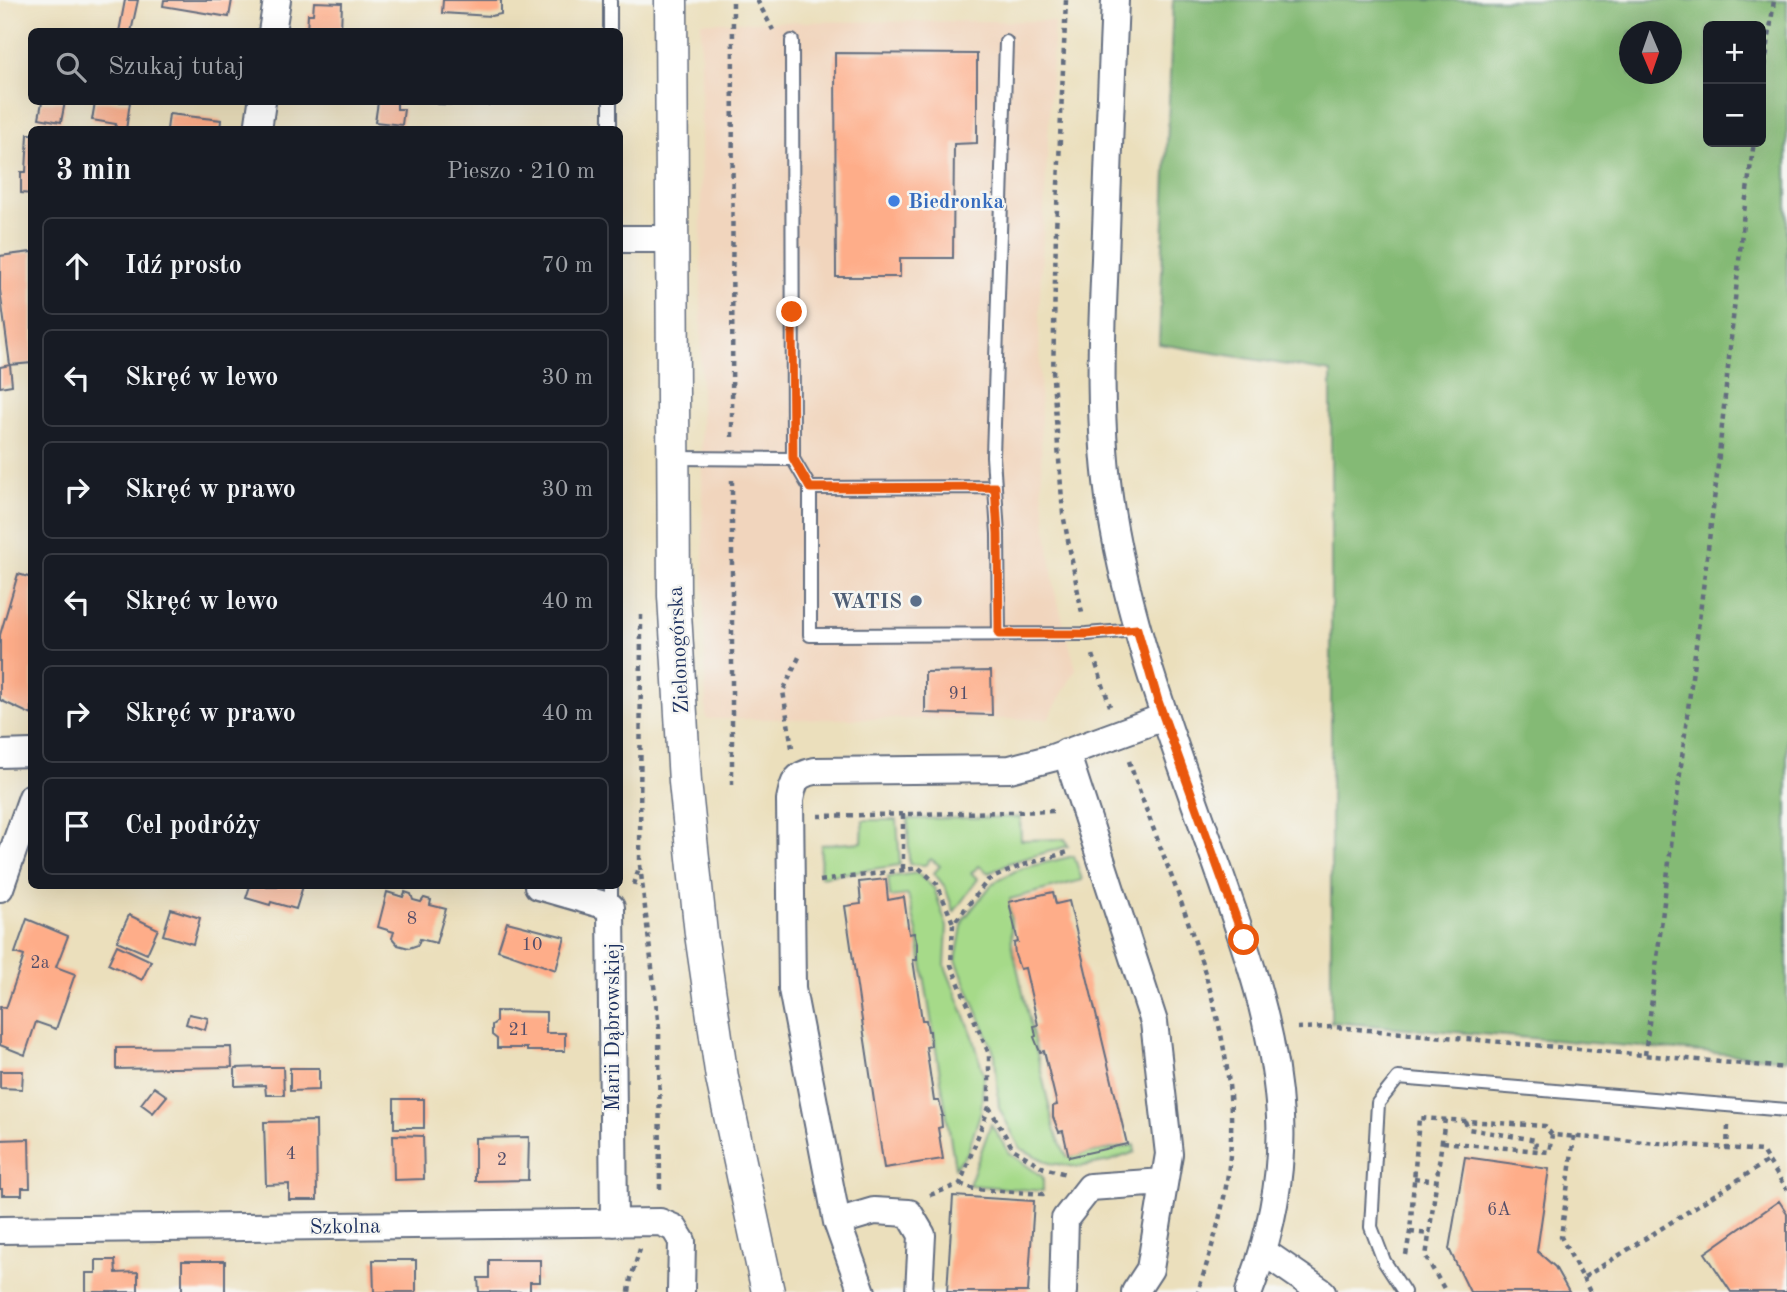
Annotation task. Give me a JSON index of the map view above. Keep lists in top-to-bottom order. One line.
{"streets":{"street":["Zielonogórska","Marii Dąbrowskiej","Szkolna"]},"crossings":[["Marii Dąbrowskiej","Szkolna"]],"places":["Biedronka","WATIS"],"house_numbers":["91","8","10","2a","21","4","2","6A"],"north":"bottom","page":{"map_buttons":["+","−"],"search":"Szukaj tutaj","heading":["3 min","Pieszo · 210 m"],"list":[["Idź prosto","70 m"],["Skręć w lewo","30 m"],["Skręć w prawo","30 m"],["Skręć w lewo","40 m"],["Skręć w prawo","40 m"],"Cel podróży"]}}
